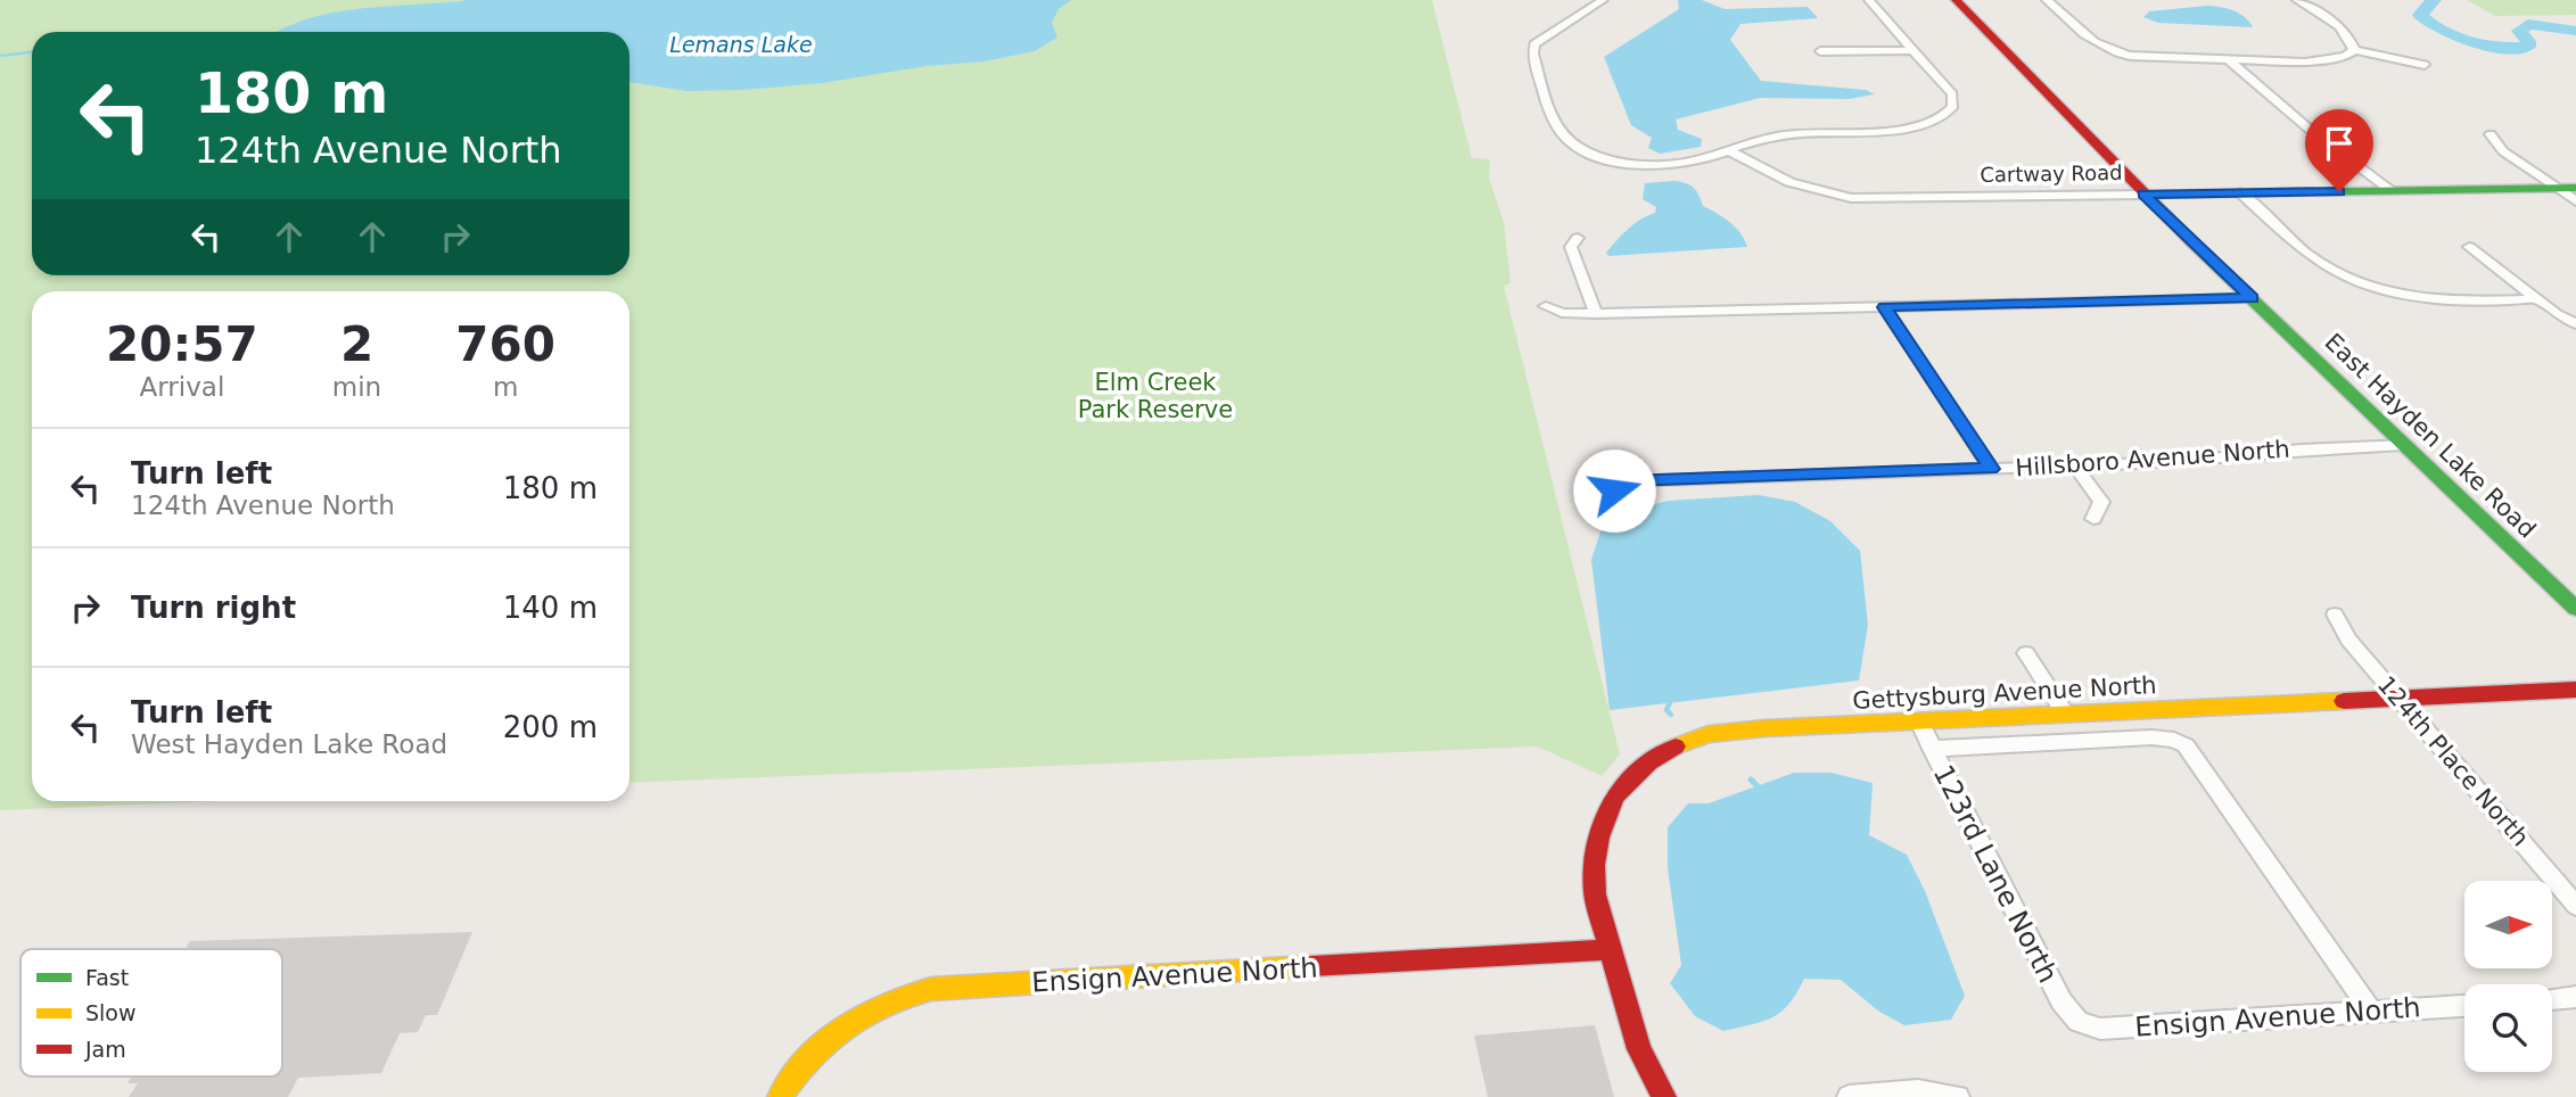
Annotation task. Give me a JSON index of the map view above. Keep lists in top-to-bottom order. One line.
{"streets":{"street":["Cartway Road","East Hayden Lake Road","Hillsboro Avenue North","Gettysburg Avenue North","124th Place North","123rd Lane North","Ensign Avenue North"]},"crossings":[["Cartway Road","East Hayden Lake Road"],["East Hayden Lake Road","Hillsboro Avenue North"],["Gettysburg Avenue North","124th Place North"],["Gettysburg Avenue North","123rd Lane North"],["Gettysburg Avenue North","Ensign Avenue North"],["123rd Lane North","Ensign Avenue North"]],"water":["Lemans Lake"],"parks":["Elm Creek Park Reserve"],"legend":["Fast","Slow","Jam"],"north":"right","page":{"turn":["180 m","124th Avenue North"],"eta":["20:57","Arrival","2","min","760","m"],"list":[{"name":"Turn left","note":"124th Avenue North","value":"180 m"},{"name":"Turn right","value":"140 m"},{"name":"Turn left","note":"West Hayden Lake Road","value":"200 m"}]}}
